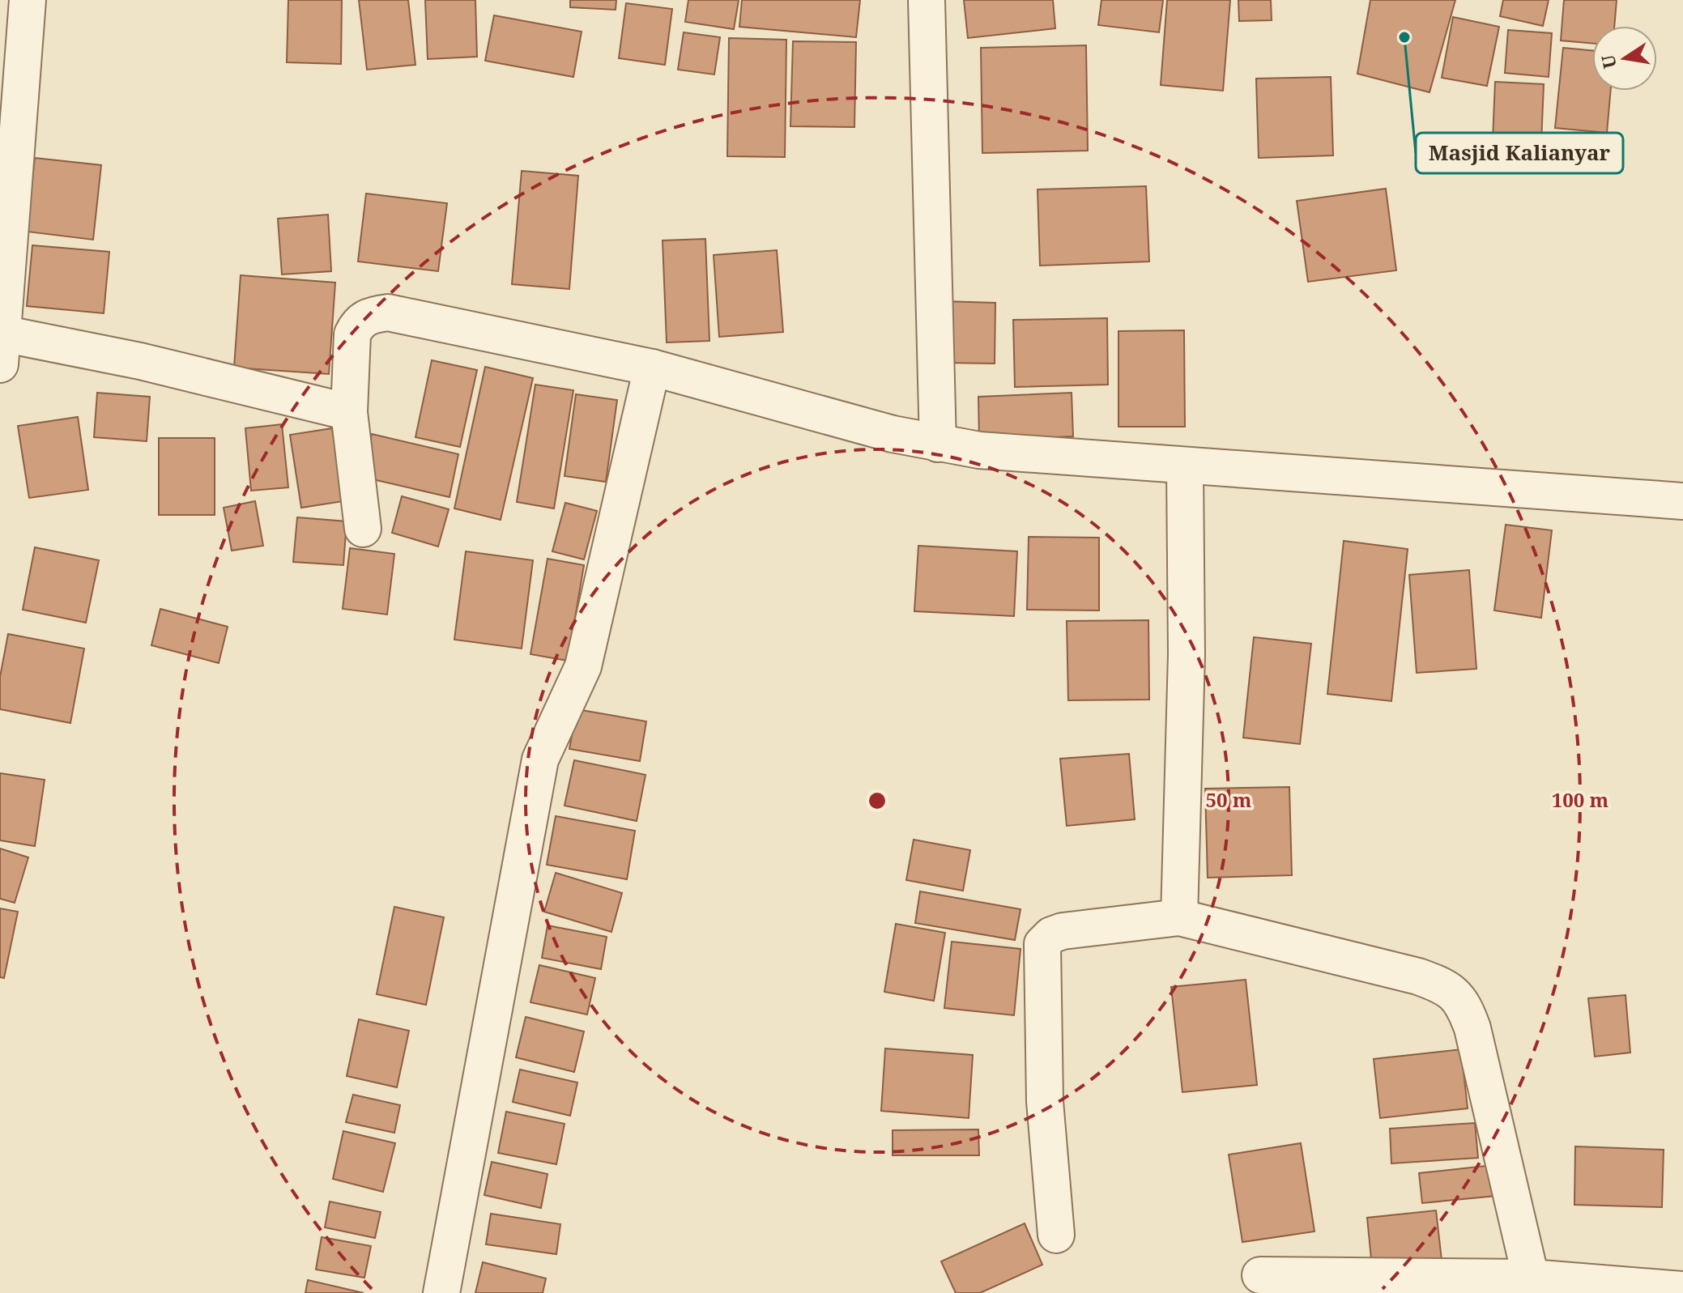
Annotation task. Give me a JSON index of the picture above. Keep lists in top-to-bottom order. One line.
{"places":["Masjid Kalianyar"],"north":"left","rings":["50 m","100 m"]}
